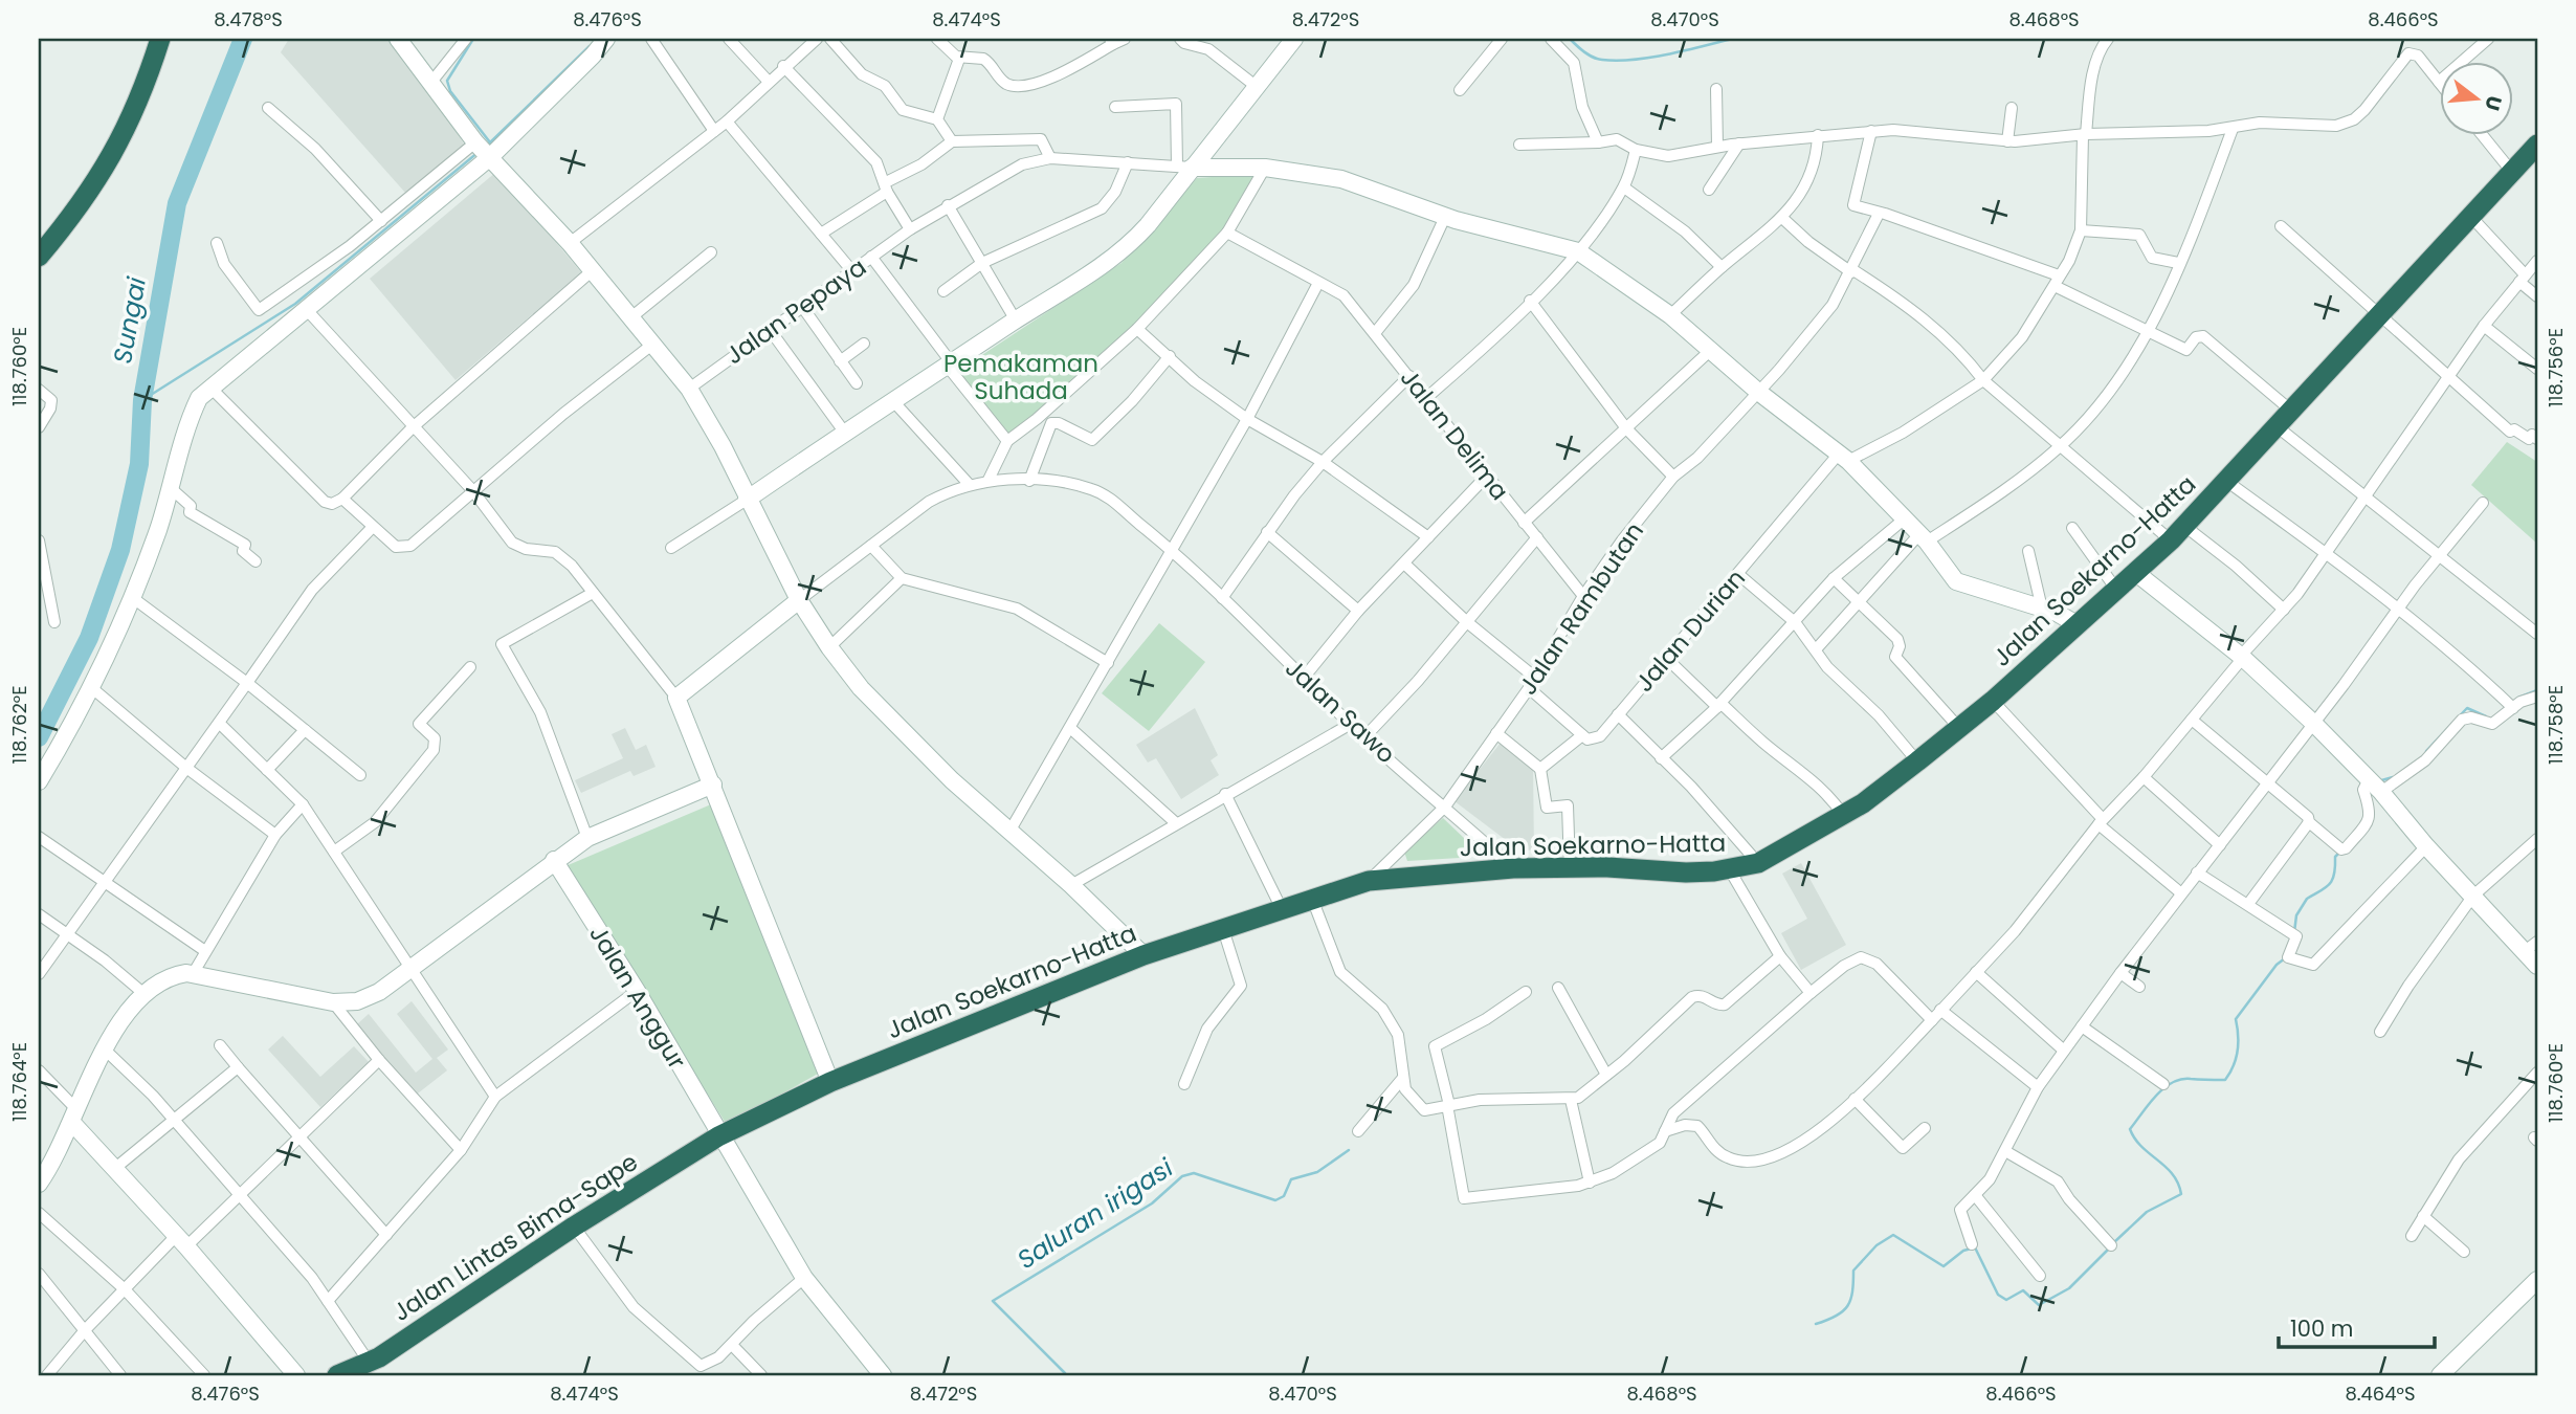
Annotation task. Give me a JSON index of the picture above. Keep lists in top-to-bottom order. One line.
{"streets":{"highway":["Jalan Soekarno-Hatta","Jalan Lintas Bima-Sape"],"street":["Jalan Pepaya","Jalan Delima","Jalan Rambutan","Jalan Durian","Jalan Sawo","Jalan Anggur"]},"crossings":[["Jalan Delima","Jalan Rambutan"],["Jalan Soekarno-Hatta","Jalan Rambutan"],["Jalan Soekarno-Hatta","Jalan Sawo"],["Jalan Soekarno-Hatta","Jalan Anggur"],["Jalan Soekarno-Hatta","Jalan Lintas Bima-Sape"],["Jalan Rambutan","Jalan Sawo"],["Jalan Anggur","Jalan Lintas Bima-Sape"]],"water":["Sungai","Saluran irigasi"],"parks":["Pemakaman Suhada"],"scale_bar":"100 m","north":"right","coordinates":["8.478°S","8.476°S","8.474°S","8.472°S","8.470°S","8.468°S","8.466°S","118.760°E","118.756°E","118.762°E","118.758°E","118.764°E","8.464°S"]}
